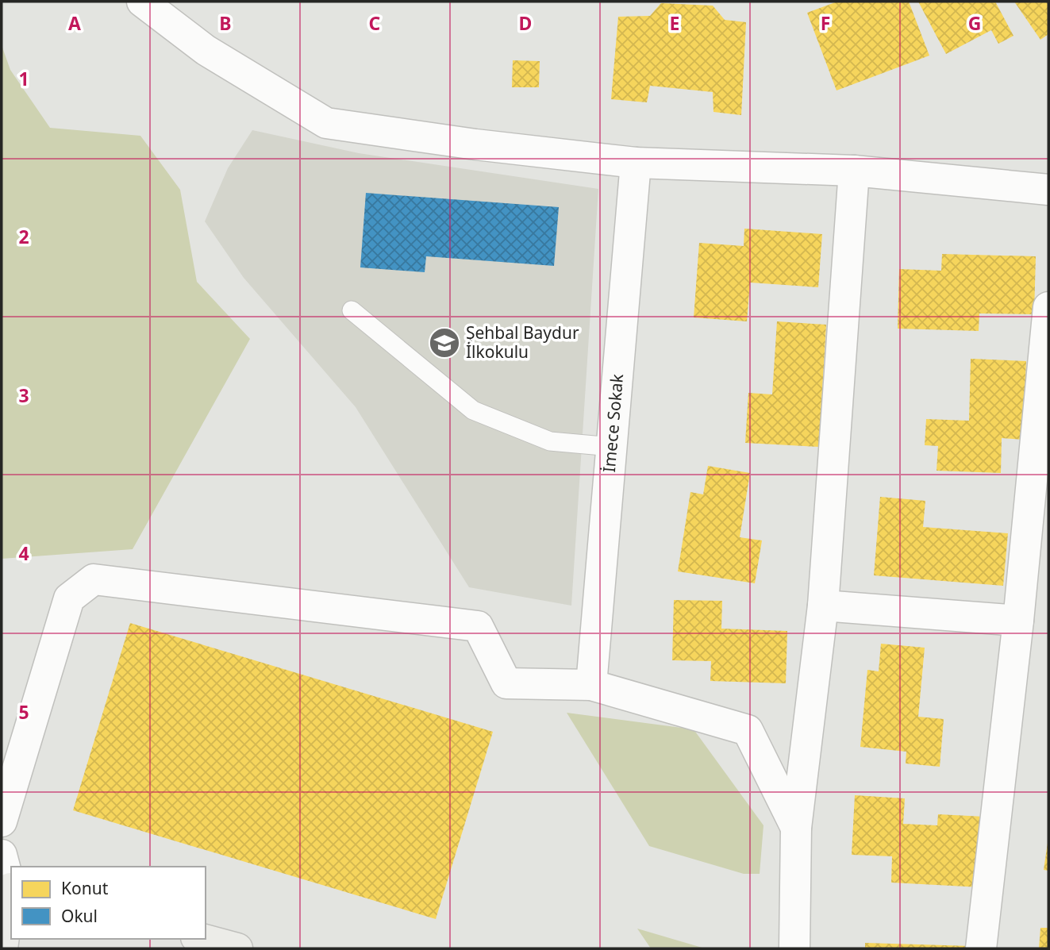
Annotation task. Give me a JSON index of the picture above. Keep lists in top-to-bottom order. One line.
{"streets":{"street":["İmece Sokak"]},"places":{"school or university":["Şehbal Baydur İlkokulu"]},"legend":["Konut","Okul"],"grid":{"columns":["A","B","C","D","E","F","G"],"rows":["1","2","3","4","5"]}}
